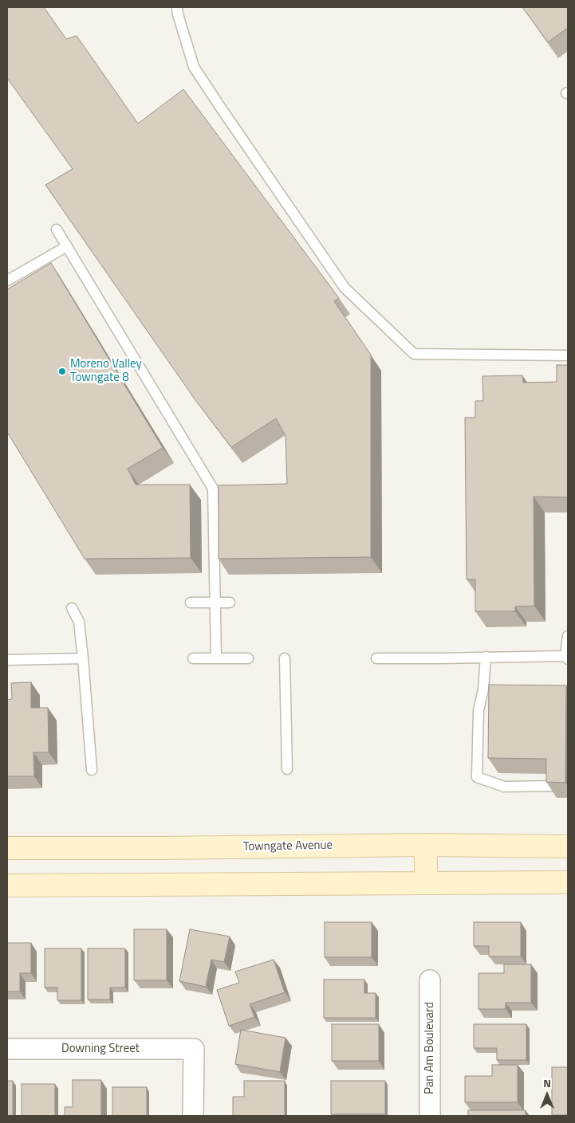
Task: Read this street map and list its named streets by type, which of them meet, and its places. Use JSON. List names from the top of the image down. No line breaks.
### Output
{"streets":{"main road":["Towngate Avenue"],"street":["Pan Am Boulevard","Downing Street"]},"places":["Moreno Valley Towngate 8"],"north":"top"}
